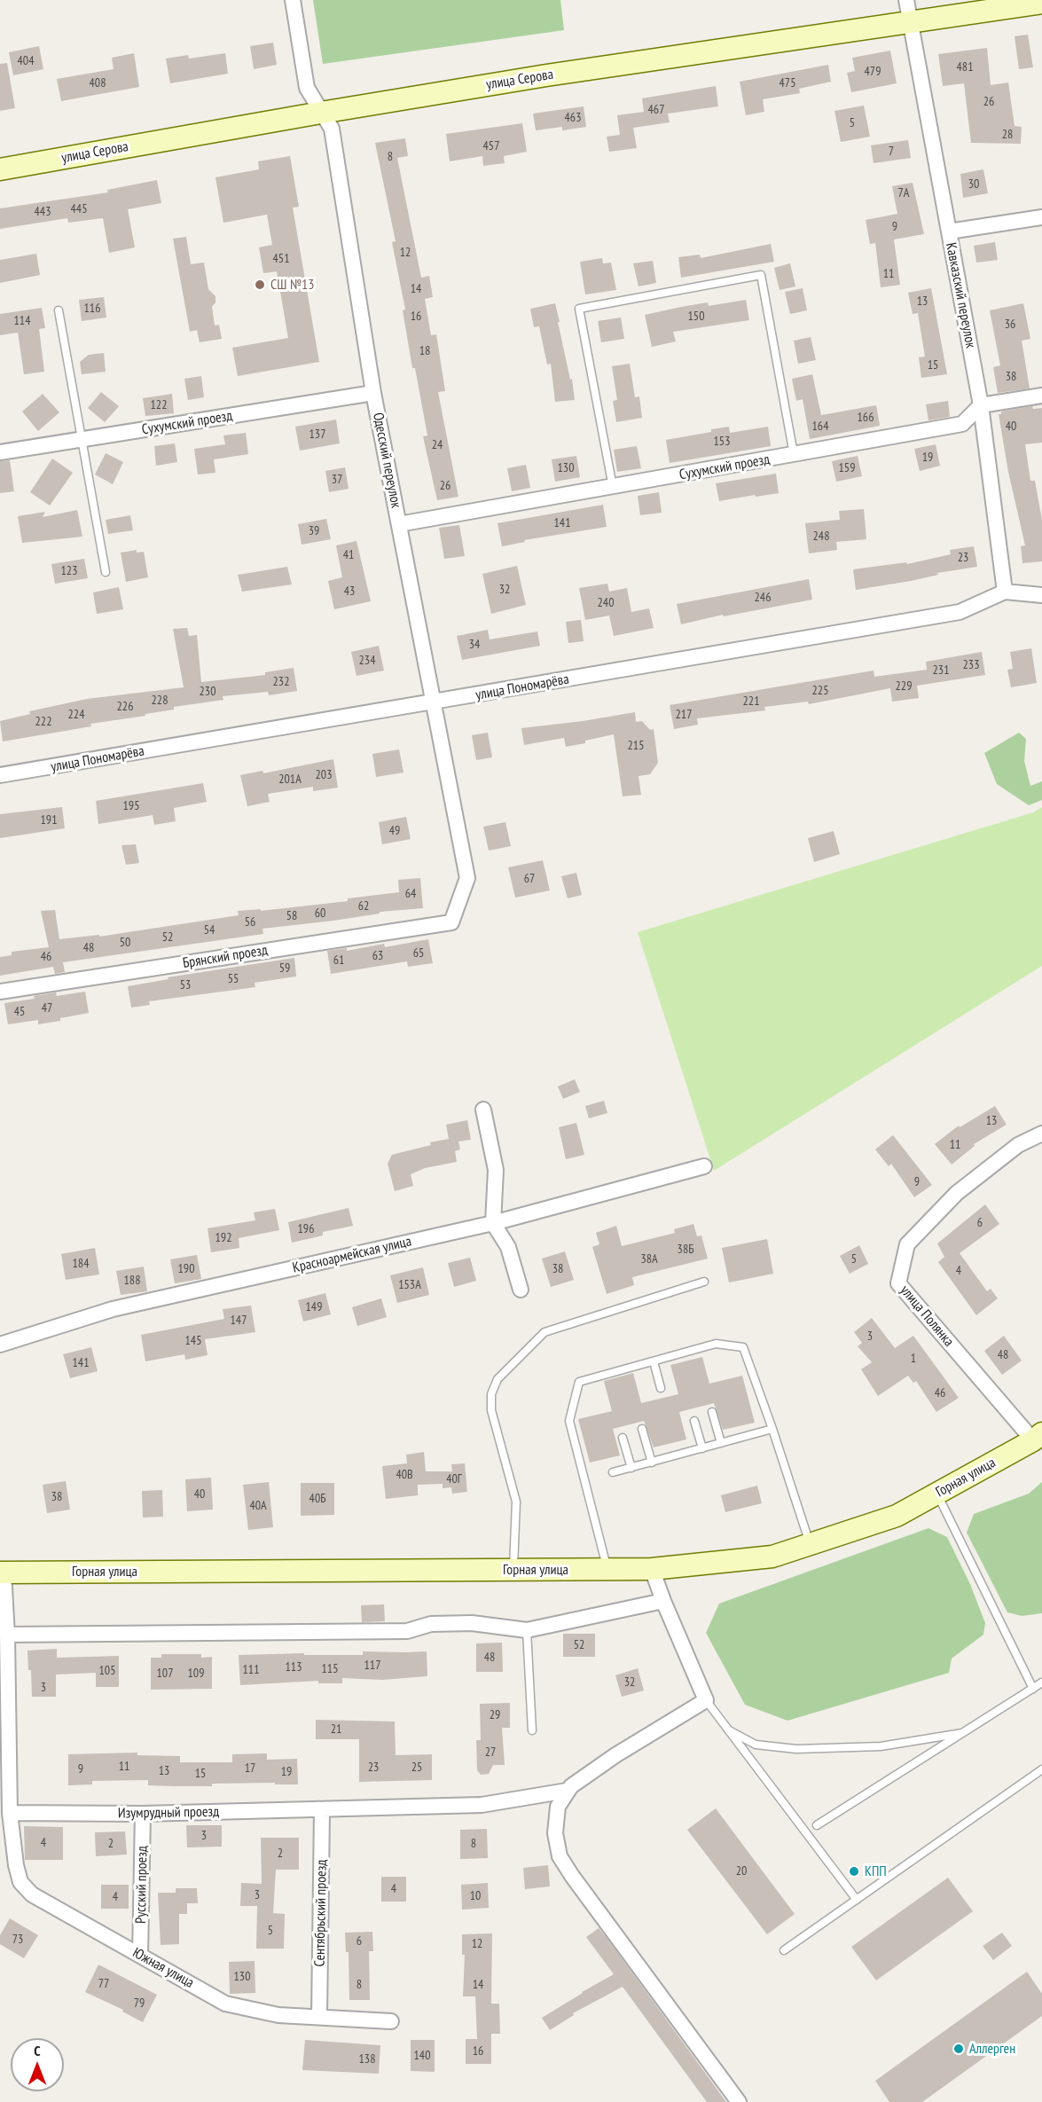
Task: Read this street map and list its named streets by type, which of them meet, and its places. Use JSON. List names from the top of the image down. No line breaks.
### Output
{"streets":{"street":["улица Серова","Кавказский переулок","Сухумский проезд","Одесский переулок","улица Пономарёва","Брянский проезд","Красноармейская улица","улица Полянка","Горная улица","Изумрудный проезд","Русский проезд","Сентябрьский проезд","Южная улица"]},"crossings":[["улица Серова","Кавказский переулок"],["улица Серова","Одесский переулок"],["Кавказский переулок","Сухумский проезд"],["Кавказский переулок","улица Пономарёва"],["Сухумский проезд","Одесский переулок"],["Одесский переулок","улица Пономарёва"],["Одесский переулок","Брянский проезд"],["улица Полянка","Горная улица"],["Изумрудный проезд","Русский проезд"],["Изумрудный проезд","Сентябрьский проезд"],["Изумрудный проезд","Южная улица"],["Русский проезд","Южная улица"],["Сентябрьский проезд","Южная улица"]],"places":["СШ №13","КПП","Аллерген"],"house_numbers":["404","481","479","408","475","26","467","463","5","28","457","7","8","30","7А","445","443","9","12","451","11","14","13","116","16","150","114","36","18","15","38","122","166","164","40","137","153","24","19","130","159","37","26","141","39","248","41","23","123","32","43","246","240","34","234","233","231","232","229","225","230","228","221","226","224","217","222","215","203","201А","195","191","49","67","64","62","60","58","56","54","52","50","48","65","63","46","61","59","55","53","47","45","13","11","9","6","196","192","38Б","38А","5","184","190","38","4","188","153А","149","147","3","145","48","1","141","46","40В","40Г","40","38","40Б","40А","52","48","117","113","115","111","105","107","109","32","3","29","21","27","11","23","25","17","9","13","19","15","3","4","2","8","2","20","4","3","10","4","5","73","6","12","130","77","8","14","79","16","140","138"],"north":"top"}
